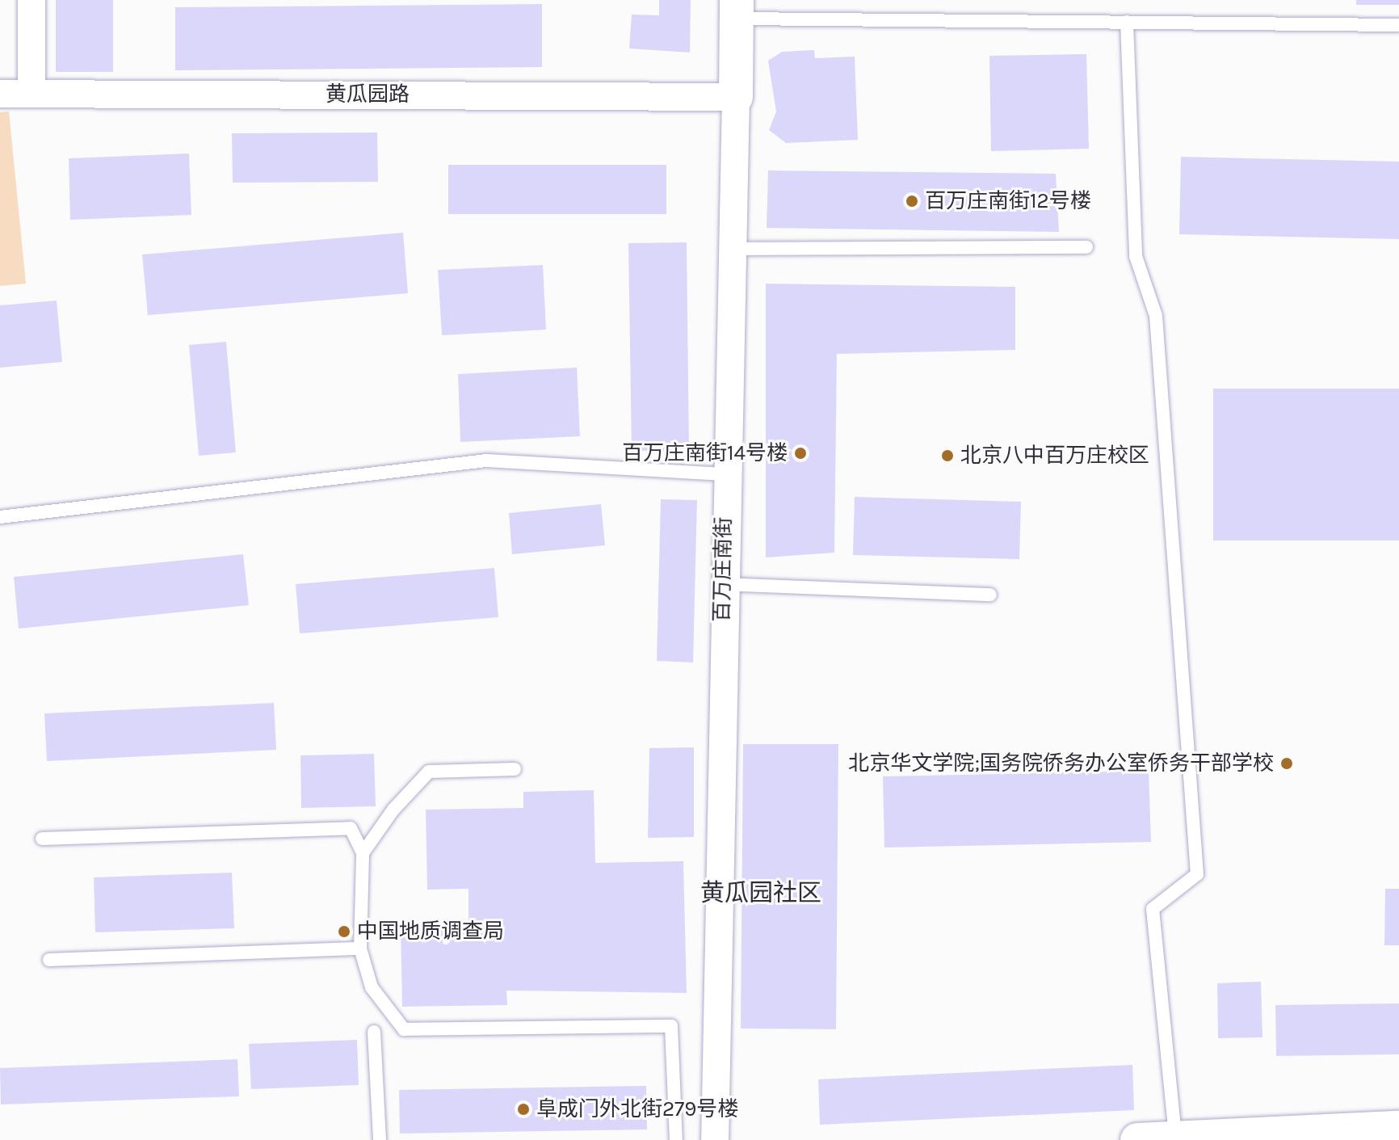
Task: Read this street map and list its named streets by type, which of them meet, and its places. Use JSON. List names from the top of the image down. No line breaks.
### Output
{"streets":{"street":["黄瓜园路","百万庄南街"]},"crossings":[["黄瓜园路","百万庄南街"]],"districts":["黄瓜园社区"],"places":["百万庄南街12号楼","百万庄南街14号楼","北京八中百万庄校区","北京华文学院;国务院侨务办公室侨务干部学校","中国地质调查局","阜成门外北街279号楼"]}
